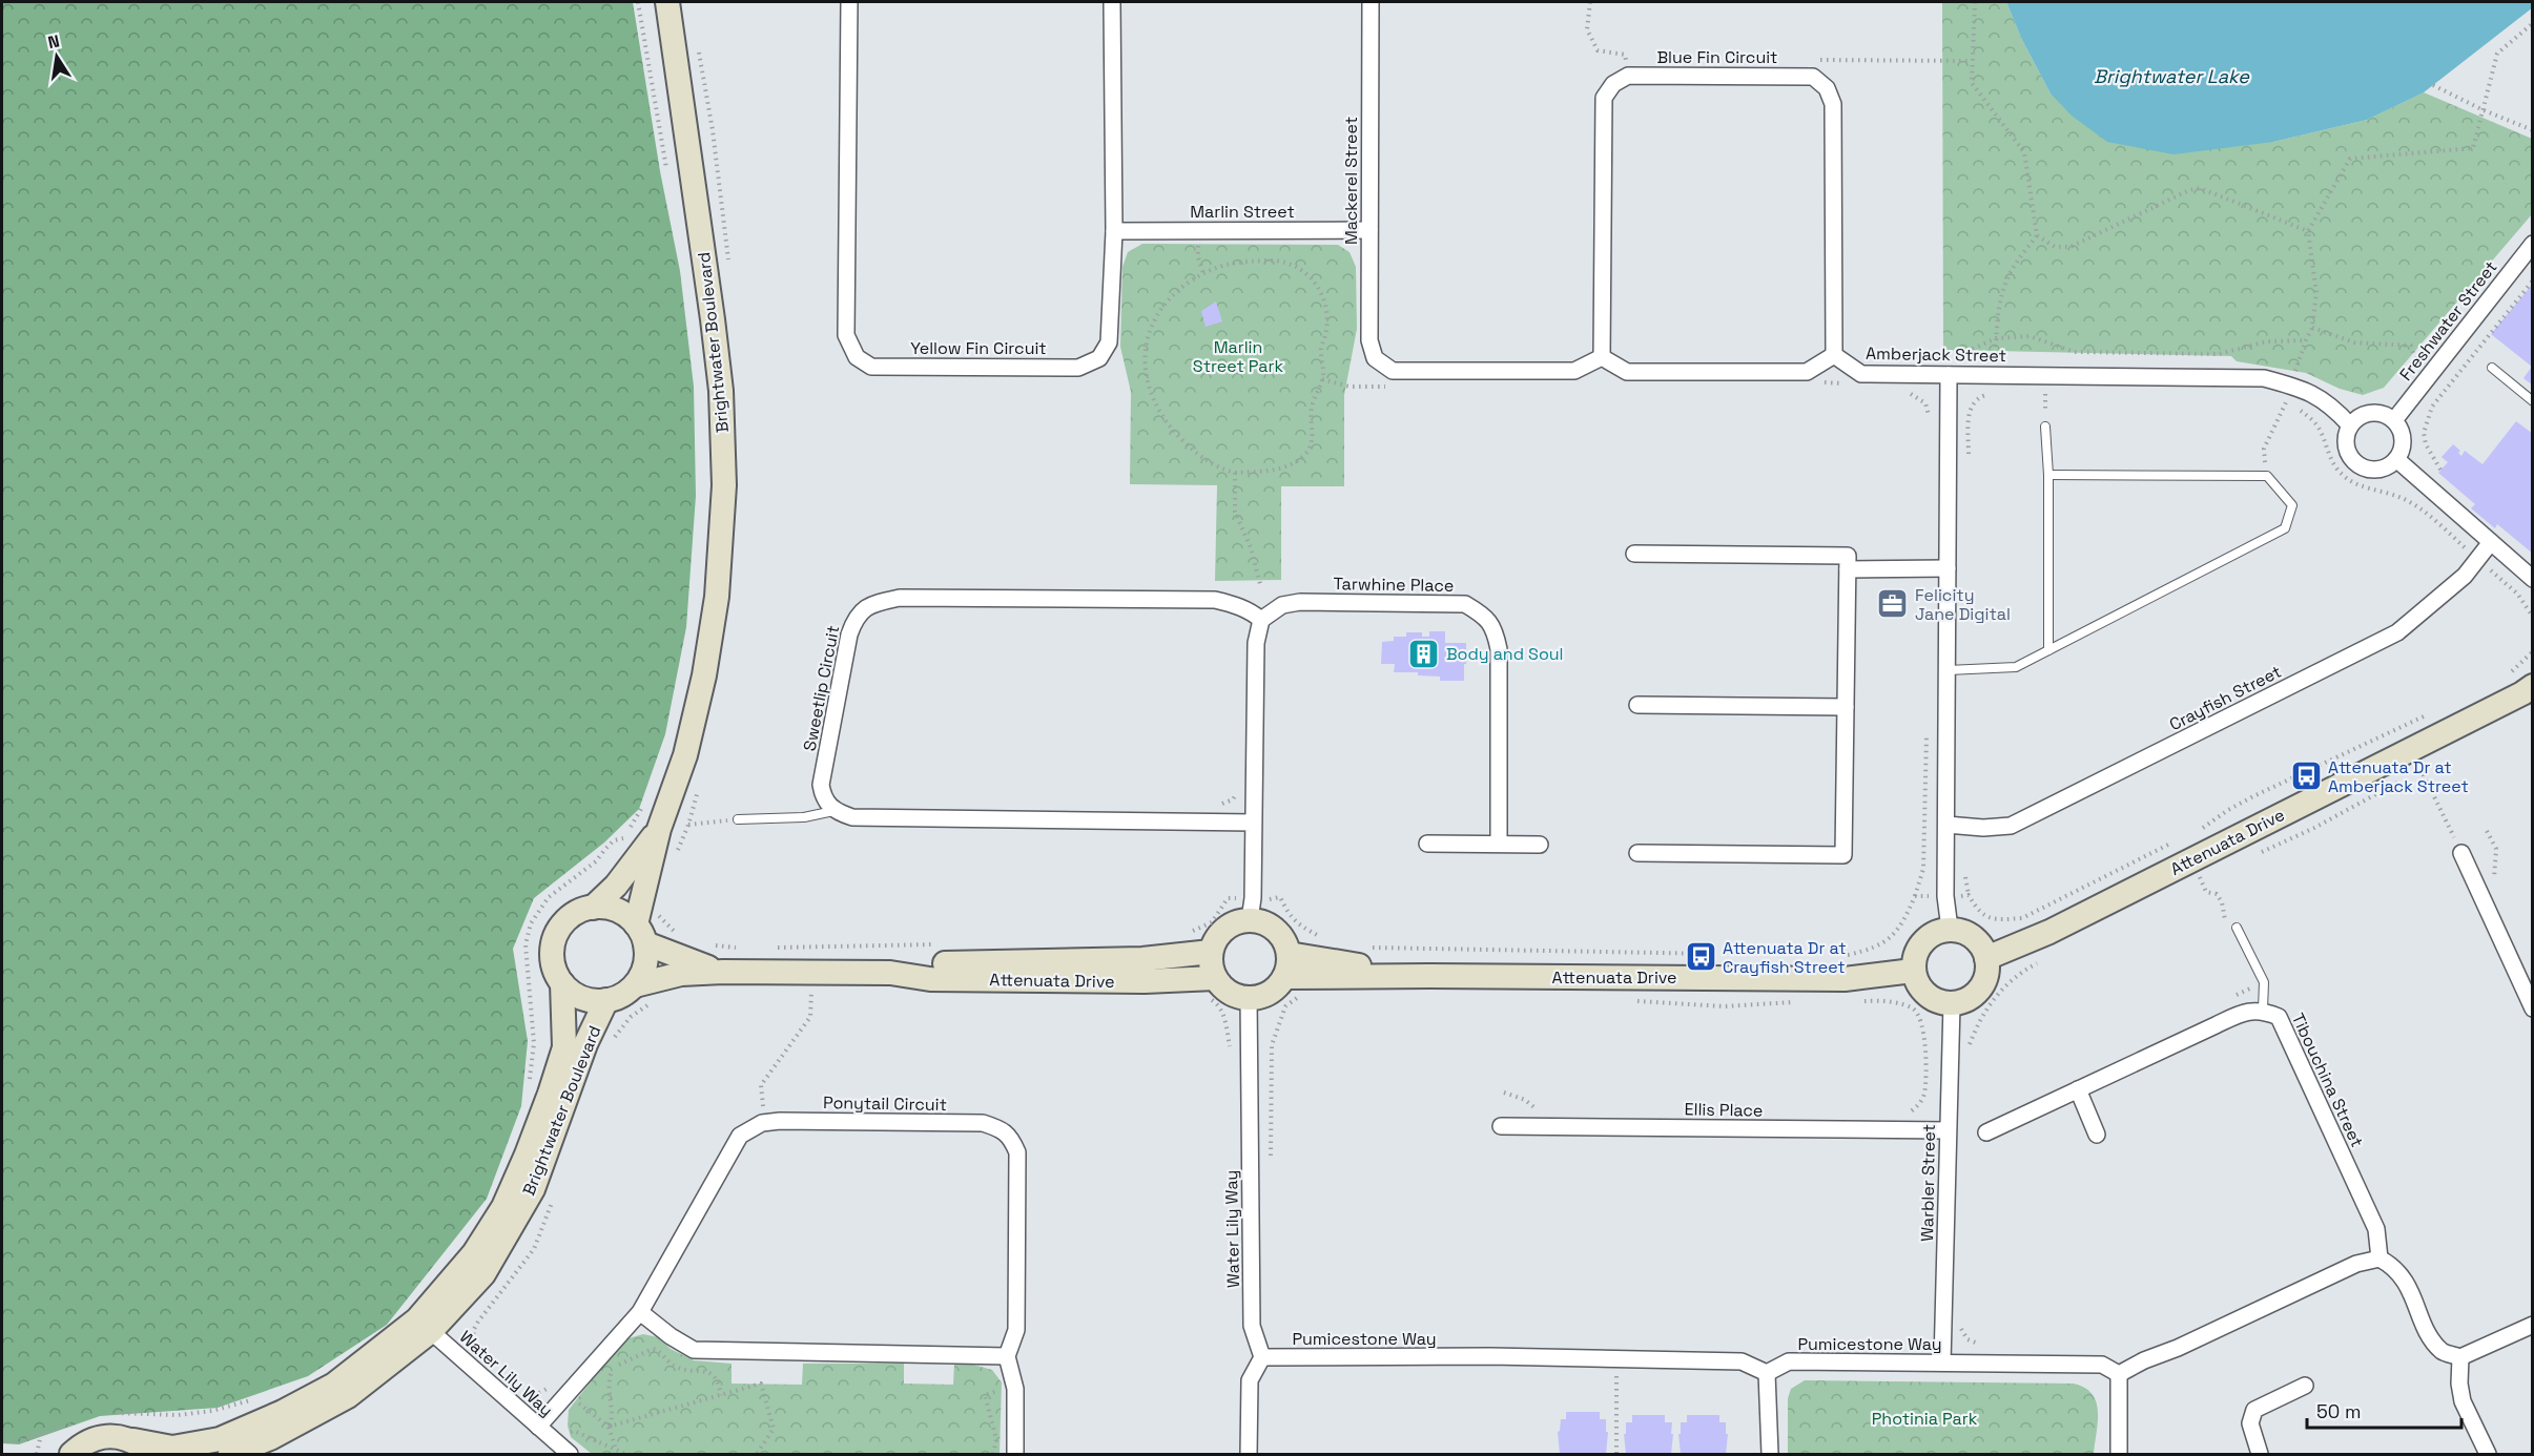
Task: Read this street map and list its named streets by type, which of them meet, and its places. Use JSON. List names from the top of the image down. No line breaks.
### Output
{"streets":{"street":["Blue Fin Circuit","Mackerel Street","Marlin Street","Freshwater Street","Brightwater Boulevard","Yellow Fin Circuit","Amberjack Street","Tarwhine Place","Sweetlip Circuit","Crayfish Street","Attenuata Drive","Tibouchina Street","Ponytail Circuit","Ellis Place","Warbler Street","Water Lily Way","Pumicestone Way"]},"crossings":[["Blue Fin Circuit","Amberjack Street"],["Mackerel Street","Marlin Street"],["Marlin Street","Yellow Fin Circuit"],["Freshwater Street","Amberjack Street"],["Brightwater Boulevard","Attenuata Drive"],["Brightwater Boulevard","Water Lily Way"],["Tarwhine Place","Sweetlip Circuit"],["Attenuata Drive","Warbler Street"],["Attenuata Drive","Water Lily Way"],["Ellis Place","Warbler Street"],["Warbler Street","Pumicestone Way"],["Water Lily Way","Pumicestone Way"]],"water":["Brightwater Lake"],"parks":["Marlin Street Park","Photinia Park"],"places":{"office":["Felicity Jane Digital"],"building":["Body and Soul"],"bus stop":["Attenuata Dr at Amberjack Street","Attenuata Dr at Crayfish Street"]},"scale_bar":"50 m","north":"top"}
